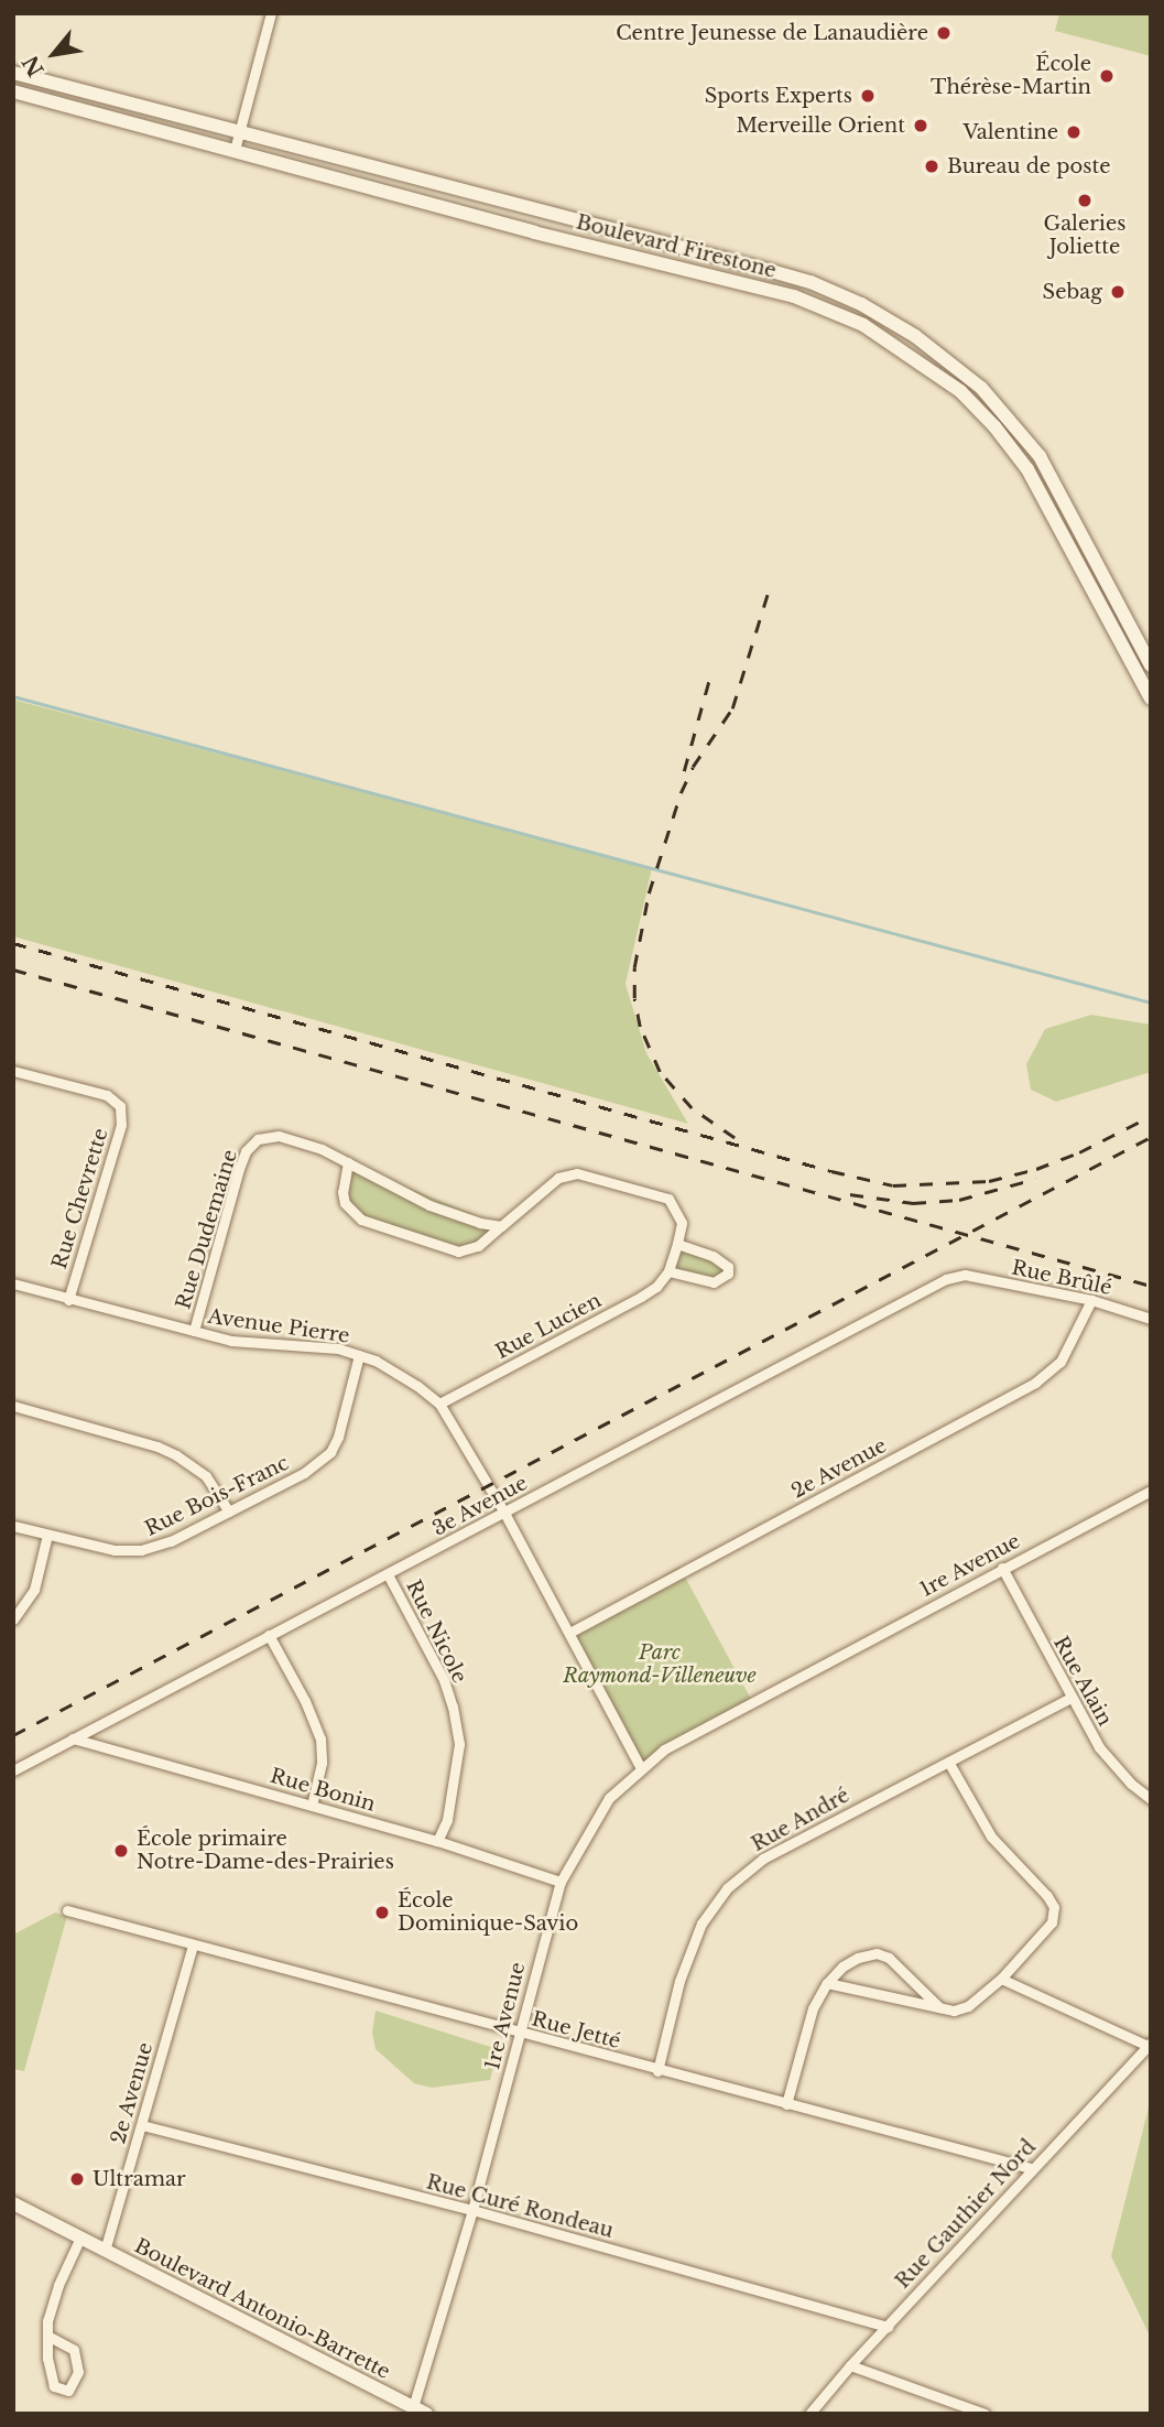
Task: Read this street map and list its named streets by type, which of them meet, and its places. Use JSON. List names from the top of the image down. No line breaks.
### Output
{"streets":{"main road":["Boulevard Firestone","Boulevard Antonio-Barrette"],"street":["Rue Chevrette","Rue Dudemaine","Rue Brûlé","Avenue Pierre","Rue Lucien","2e Avenue","Rue Bois-Franc","3e Avenue","1re Avenue","Rue Nicole","Rue Alain","Rue Bonin","Rue André","Rue Jetté","Rue Curé Rondeau","Rue Gauthier Nord"]},"crossings":[["Rue Chevrette","Avenue Pierre"],["Rue Dudemaine","Avenue Pierre"],["Rue Brûlé","2e Avenue"],["Rue Brûlé","3e Avenue"],["Avenue Pierre","Rue Lucien"],["Avenue Pierre","2e Avenue"],["Avenue Pierre","Rue Bois-Franc"],["Avenue Pierre","3e Avenue"],["Avenue Pierre","1re Avenue"],["2e Avenue","Rue Jetté"],["2e Avenue","Rue Curé Rondeau"],["2e Avenue","Boulevard Antonio-Barrette"],["3e Avenue","Rue Nicole"],["3e Avenue","Rue Bonin"],["1re Avenue","Rue Alain"],["1re Avenue","Rue Bonin"],["1re Avenue","Rue Jetté"],["1re Avenue","Rue Curé Rondeau"],["1re Avenue","Boulevard Antonio-Barrette"],["Rue Nicole","Rue Bonin"],["Rue Alain","Rue André"],["Rue André","Rue Jetté"],["Rue Jetté","Rue Gauthier Nord"],["Rue Curé Rondeau","Rue Gauthier Nord"]],"parks":["Parc Raymond-Villeneuve"],"places":["Centre Jeunesse de Lanaudière","École Thérèse-Martin","Sports Experts","Merveille Orient","Valentine","Bureau de poste","Galeries Joliette","Sebag","École primaire Notre-Dame-des-Prairies","École Dominique-Savio","Ultramar"],"north":"bottom left"}
